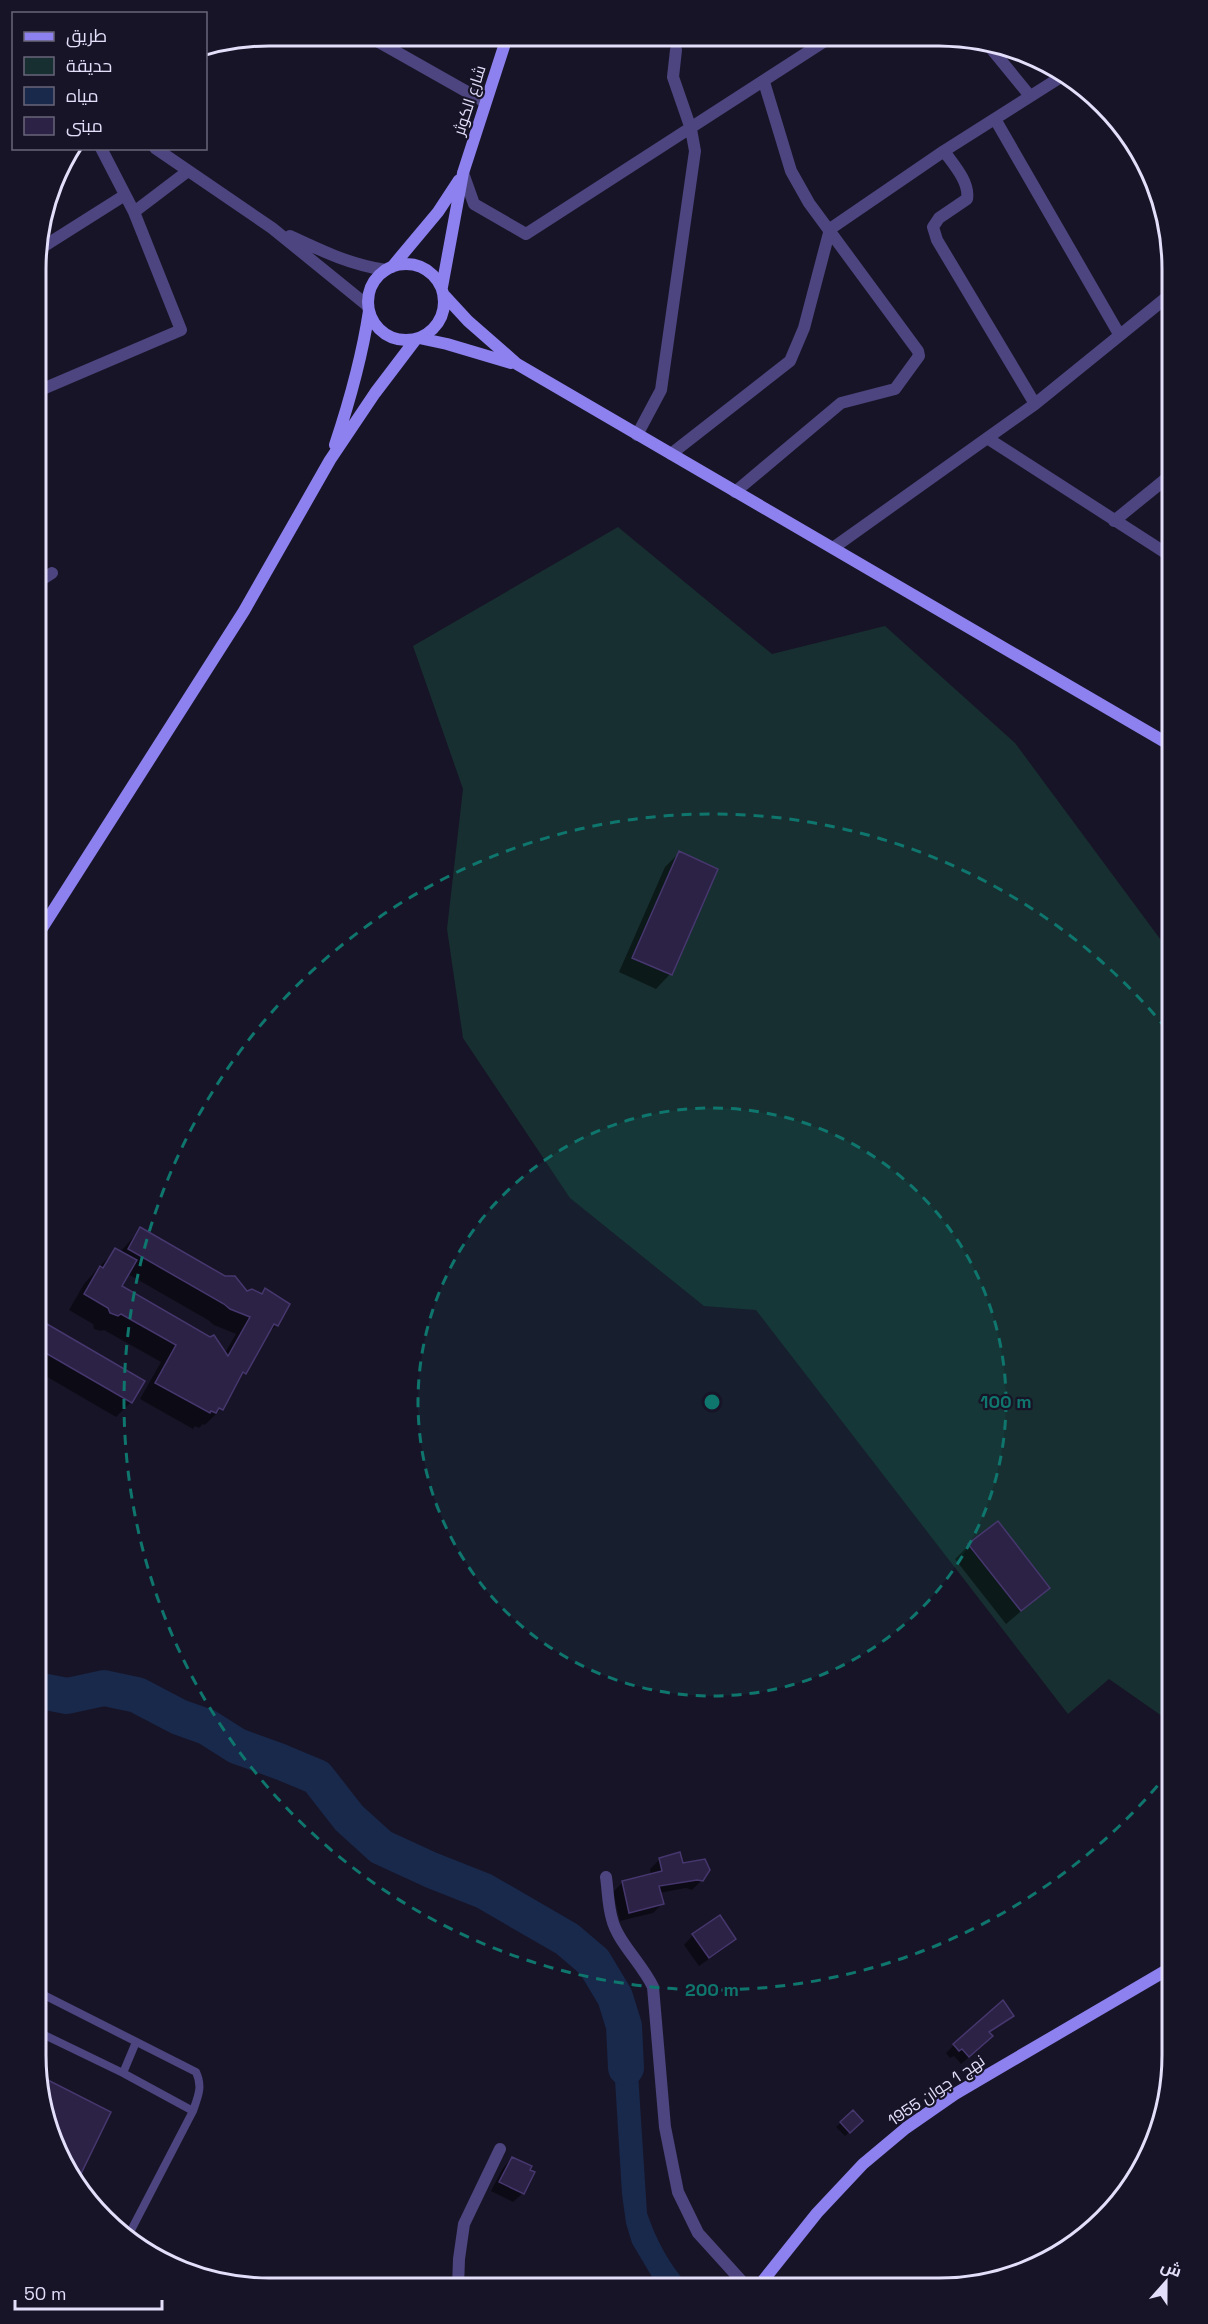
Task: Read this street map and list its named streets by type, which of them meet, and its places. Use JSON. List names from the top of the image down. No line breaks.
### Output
{"streets":{"main road":["شارع الكوثر","نهج 1 جوان 1955"]},"legend":["طريق","حديقة","مياه","مبنى"],"scale_bar":"50 m","north":"top","rings":["100 m","200 m"]}
